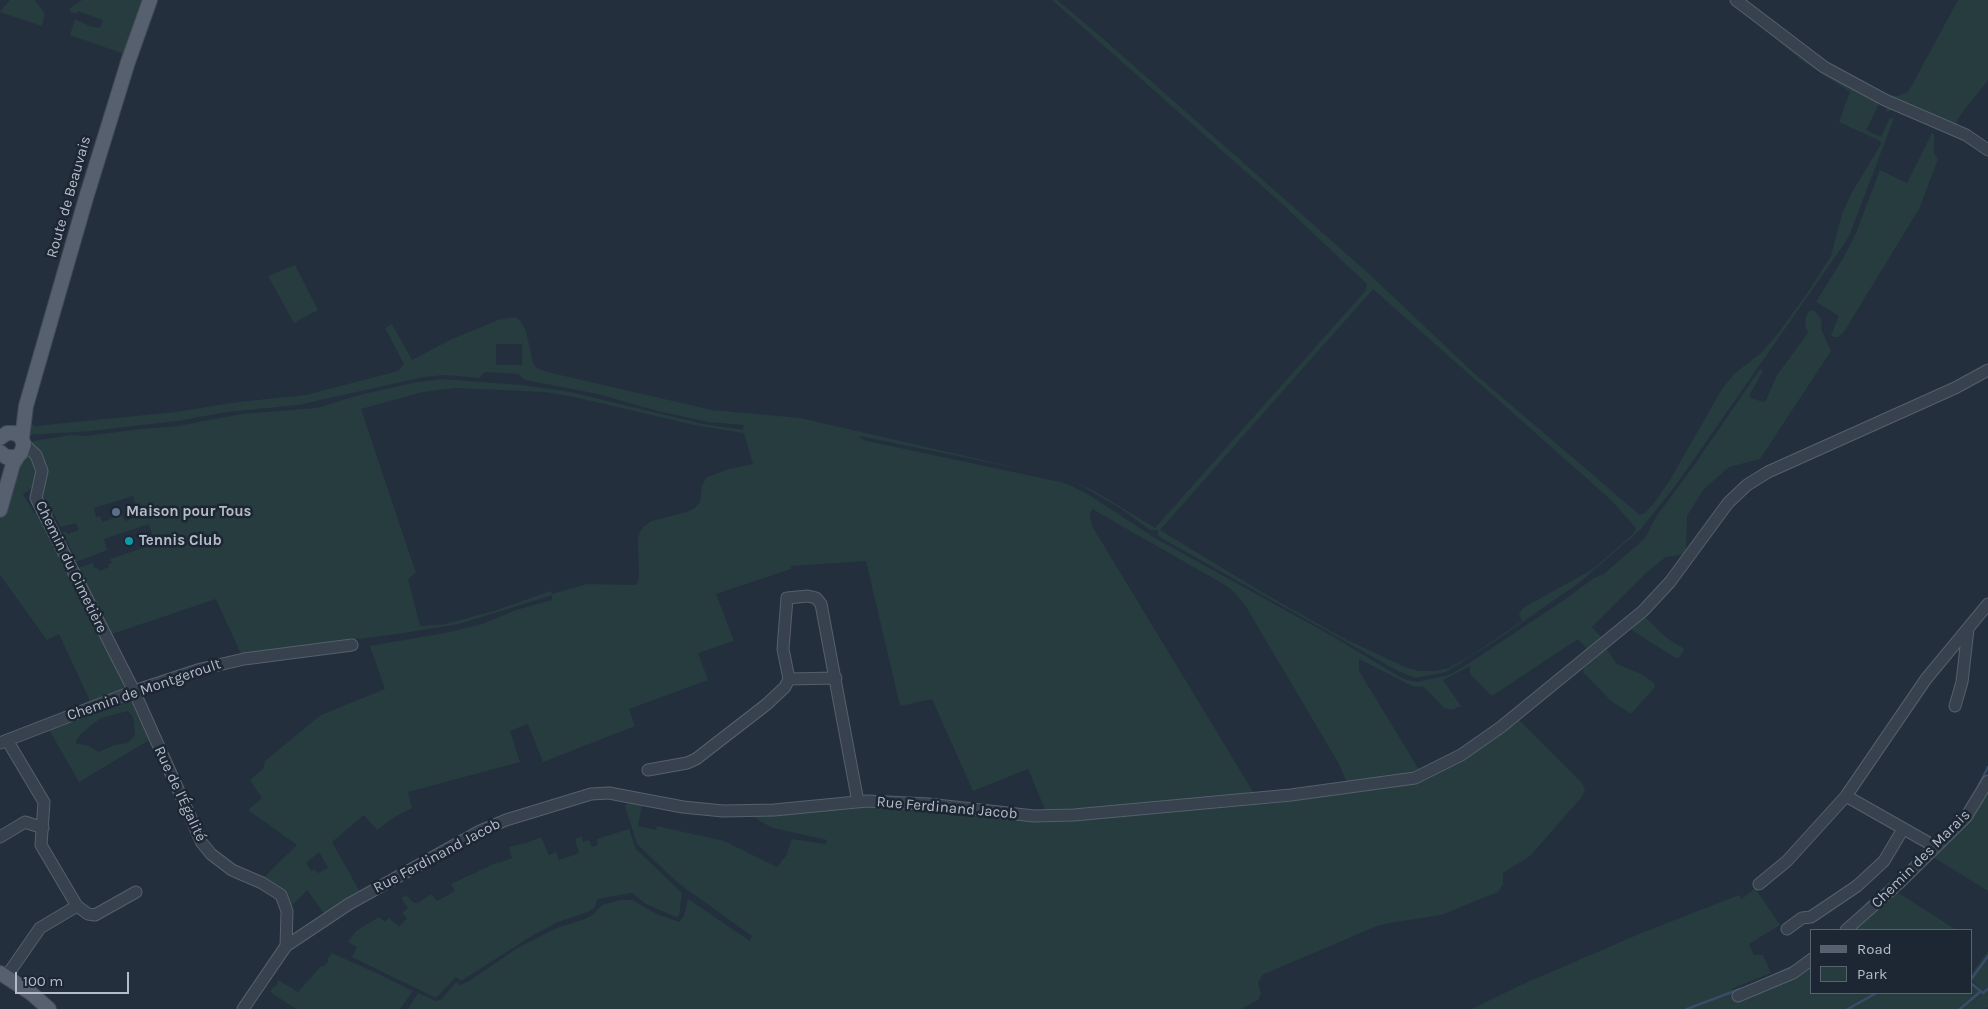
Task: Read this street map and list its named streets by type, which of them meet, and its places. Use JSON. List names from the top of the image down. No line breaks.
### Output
{"streets":{"main road":["Route de Beauvais"],"street":["Chemin du Cimetière","Chemin de Montgeroult","Rue de l'Égalité","Rue Ferdinand Jacob","Chemin des Marais"]},"crossings":[["Route de Beauvais","Chemin du Cimetière"],["Chemin du Cimetière","Chemin de Montgeroult"],["Chemin du Cimetière","Rue de l'Égalité"],["Chemin de Montgeroult","Rue de l'Égalité"],["Rue de l'Égalité","Rue Ferdinand Jacob"]],"places":["Maison pour Tous","Tennis Club"],"legend":["Road","Park"],"scale_bar":"100 m"}
